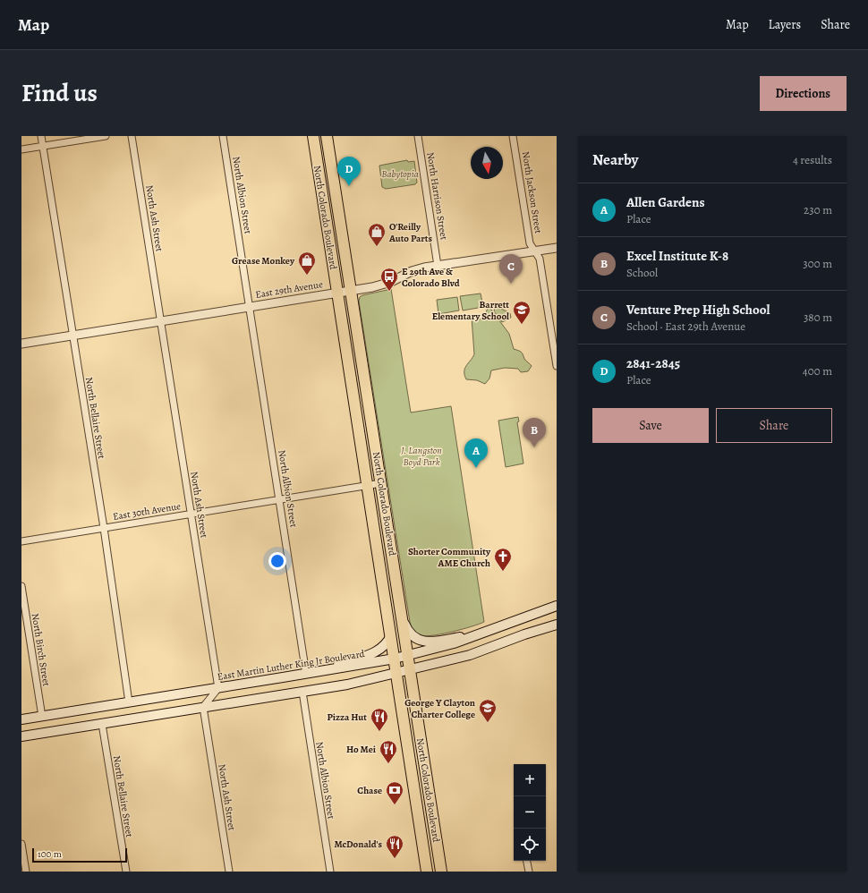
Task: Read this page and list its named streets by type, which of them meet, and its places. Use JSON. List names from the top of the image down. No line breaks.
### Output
{"streets":{"main road":["North Colorado Boulevard","East Martin Luther King Jr Boulevard"],"street":["North Jackson Street","North Albion Street","North Harrison Street","North Ash Street","East 29th Avenue","North Bellaire Street","East 30th Avenue","North Birch Street"]},"crossings":[["North Jackson Street","East 29th Avenue"],["North Albion Street","East 29th Avenue"],["North Albion Street","East 30th Avenue"],["North Albion Street","East Martin Luther King Jr Boulevard"],["North Harrison Street","East 29th Avenue"],["North Colorado Boulevard","East 29th Avenue"],["North Colorado Boulevard","East 30th Avenue"],["North Colorado Boulevard","East Martin Luther King Jr Boulevard"],["North Ash Street","East 29th Avenue"],["North Ash Street","East 30th Avenue"],["North Ash Street","East Martin Luther King Jr Boulevard"],["East 29th Avenue","North Bellaire Street"],["North Bellaire Street","East 30th Avenue"],["North Bellaire Street","East Martin Luther King Jr Boulevard"],["North Birch Street","East Martin Luther King Jr Boulevard"]],"parks":["Babytopia","J. Langston Boyd Park"],"places":{"shop":["O'Reilly Auto Parts","Grease Monkey"],"bus stop":["E 29th Ave & Colorado Blvd"],"school or university":["Barrett Elementary School","George Y Clayton Charter College"],"church":["Shorter Community AME Church"],"restaurant":["Pizza Hut","Ho Mei","McDonald's"],"bank":["Chase"]},"scale_bar":"100 m","north":"bottom","page":{"header":"Map","nav":["Map","Layers","Share"],"title":"Find us","buttons":["Directions",["Save","Share"]],"heading":["Nearby","4 results"],"pins":["D","C","B","A"],"list":[{"mark":"A","name":"Allen Gardens","note":"Place","value":"230 m"},{"mark":"B","name":"Excel Institute K-8","note":"School","value":"300 m"},{"mark":"C","name":"Venture Prep High School","note":"School · East 29th Avenue","value":"380 m"},{"mark":"D","name":"2841-2845","note":"Place","value":"400 m"}],"map_buttons":["+","−"],"scale":"100 m"}}
